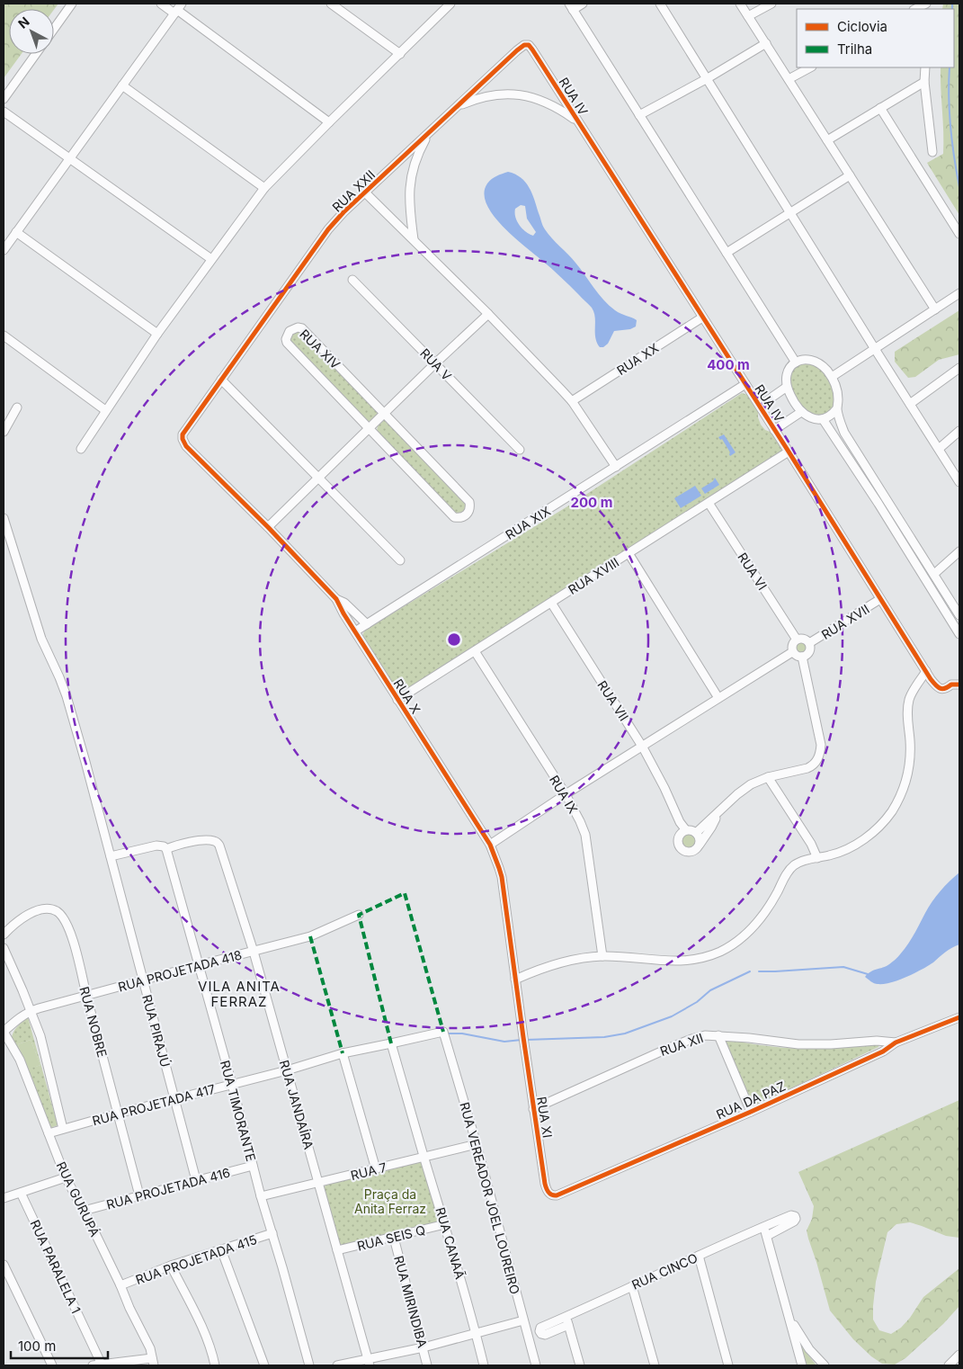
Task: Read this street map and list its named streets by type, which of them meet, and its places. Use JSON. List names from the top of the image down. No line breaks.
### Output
{"streets":{"street":["RUA IV","RUA XXII","RUA XIV","RUA XX","RUA V","RUA XIX","RUA VI","RUA XVIII","RUA XVII","RUA X","RUA VII","RUA IX","RUA PROJETADA 418","RUA NOBRE","RUA PIRAJÚ","RUA XII","RUA DA PAZ","RUA PROJETADA 417","RUA JANDAÍRA","RUA TIMORANTE","RUA XI","RUA 7","RUA PROJETADA 416","RUA VEREADOR JOEL LOUREIRO","RUA GURUPÁ","RUA SEIS Q","RUA CANAÃ","RUA PROJETADA 415","RUA PARALELA 1","RUA CINCO","RUA MIRINDIBA"]},"crossings":[["RUA IV","RUA XXII"],["RUA IV","RUA XX"],["RUA IV","RUA XIX"],["RUA IV","RUA XVIII"],["RUA IV","RUA XVII"],["RUA XXII","RUA X"],["RUA XIX","RUA X"],["RUA VI","RUA XVIII"],["RUA VI","RUA XVII"],["RUA XVIII","RUA X"],["RUA XVIII","RUA VII"],["RUA XVIII","RUA IX"],["RUA X","RUA XI"],["RUA PROJETADA 418","RUA NOBRE"],["RUA PROJETADA 418","RUA PIRAJÚ"],["RUA PROJETADA 418","RUA JANDAÍRA"],["RUA PROJETADA 418","RUA TIMORANTE"],["RUA PROJETADA 418","RUA GURUPÁ"],["RUA NOBRE","RUA PROJETADA 417"],["RUA NOBRE","RUA PROJETADA 416"],["RUA PIRAJÚ","RUA PROJETADA 417"],["RUA PIRAJÚ","RUA PROJETADA 416"],["RUA XII","RUA DA PAZ"],["RUA XII","RUA XI"],["RUA DA PAZ","RUA XI"],["RUA PROJETADA 417","RUA JANDAÍRA"],["RUA PROJETADA 417","RUA TIMORANTE"],["RUA PROJETADA 417","RUA VEREADOR JOEL LOUREIRO"],["RUA PROJETADA 417","RUA GURUPÁ"],["RUA PROJETADA 417","RUA CANAÃ"],["RUA JANDAÍRA","RUA TIMORANTE"],["RUA JANDAÍRA","RUA 7"],["RUA JANDAÍRA","RUA SEIS Q"],["RUA TIMORANTE","RUA 7"],["RUA TIMORANTE","RUA PROJETADA 416"],["RUA TIMORANTE","RUA PROJETADA 415"],["RUA 7","RUA VEREADOR JOEL LOUREIRO"],["RUA 7","RUA CANAÃ"],["RUA PROJETADA 416","RUA GURUPÁ"],["RUA GURUPÁ","RUA PROJETADA 415"],["RUA SEIS Q","RUA CANAÃ"],["RUA SEIS Q","RUA MIRINDIBA"]],"districts":["VILA ANITA FERRAZ"],"parks":["Praça da Anita Ferraz"],"legend":["Ciclovia","Trilha"],"scale_bar":"100 m","north":"top left","rings":["400 m","200 m"]}
